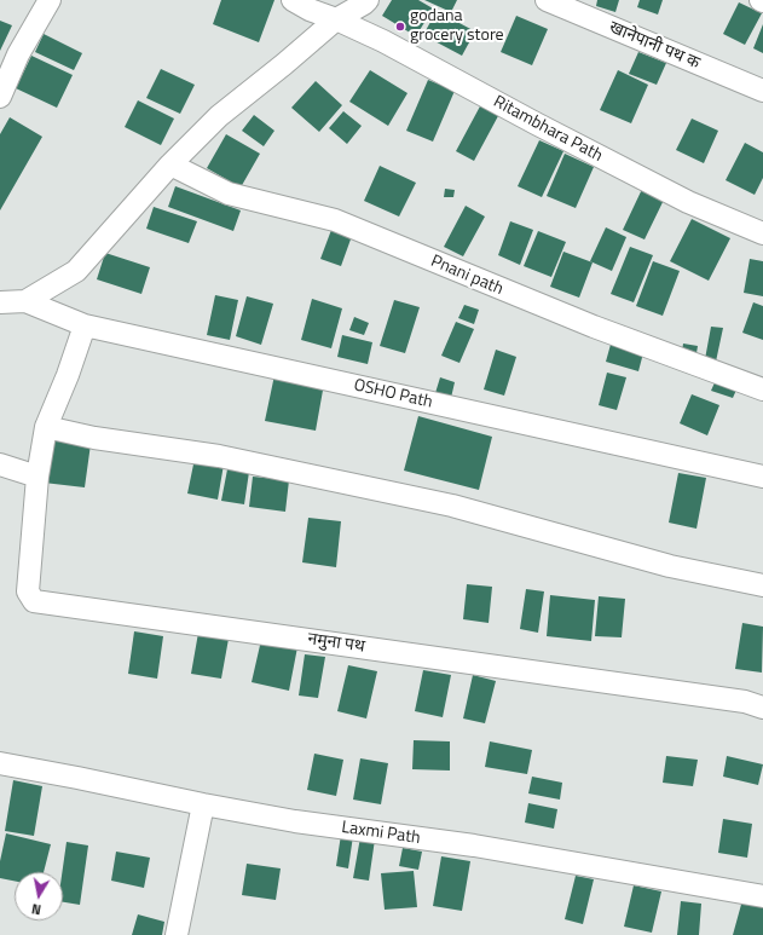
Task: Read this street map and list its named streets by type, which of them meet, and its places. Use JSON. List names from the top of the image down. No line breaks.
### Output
{"streets":{"street":["खानेपानी पथ क","Ritambhara Path","Pnani path","OSHO Path","नमुना पथ","Laxmi Path"]},"crossings":[["OSHO Path","नमुना पथ"]],"places":["godana grocery store"],"north":"bottom"}
